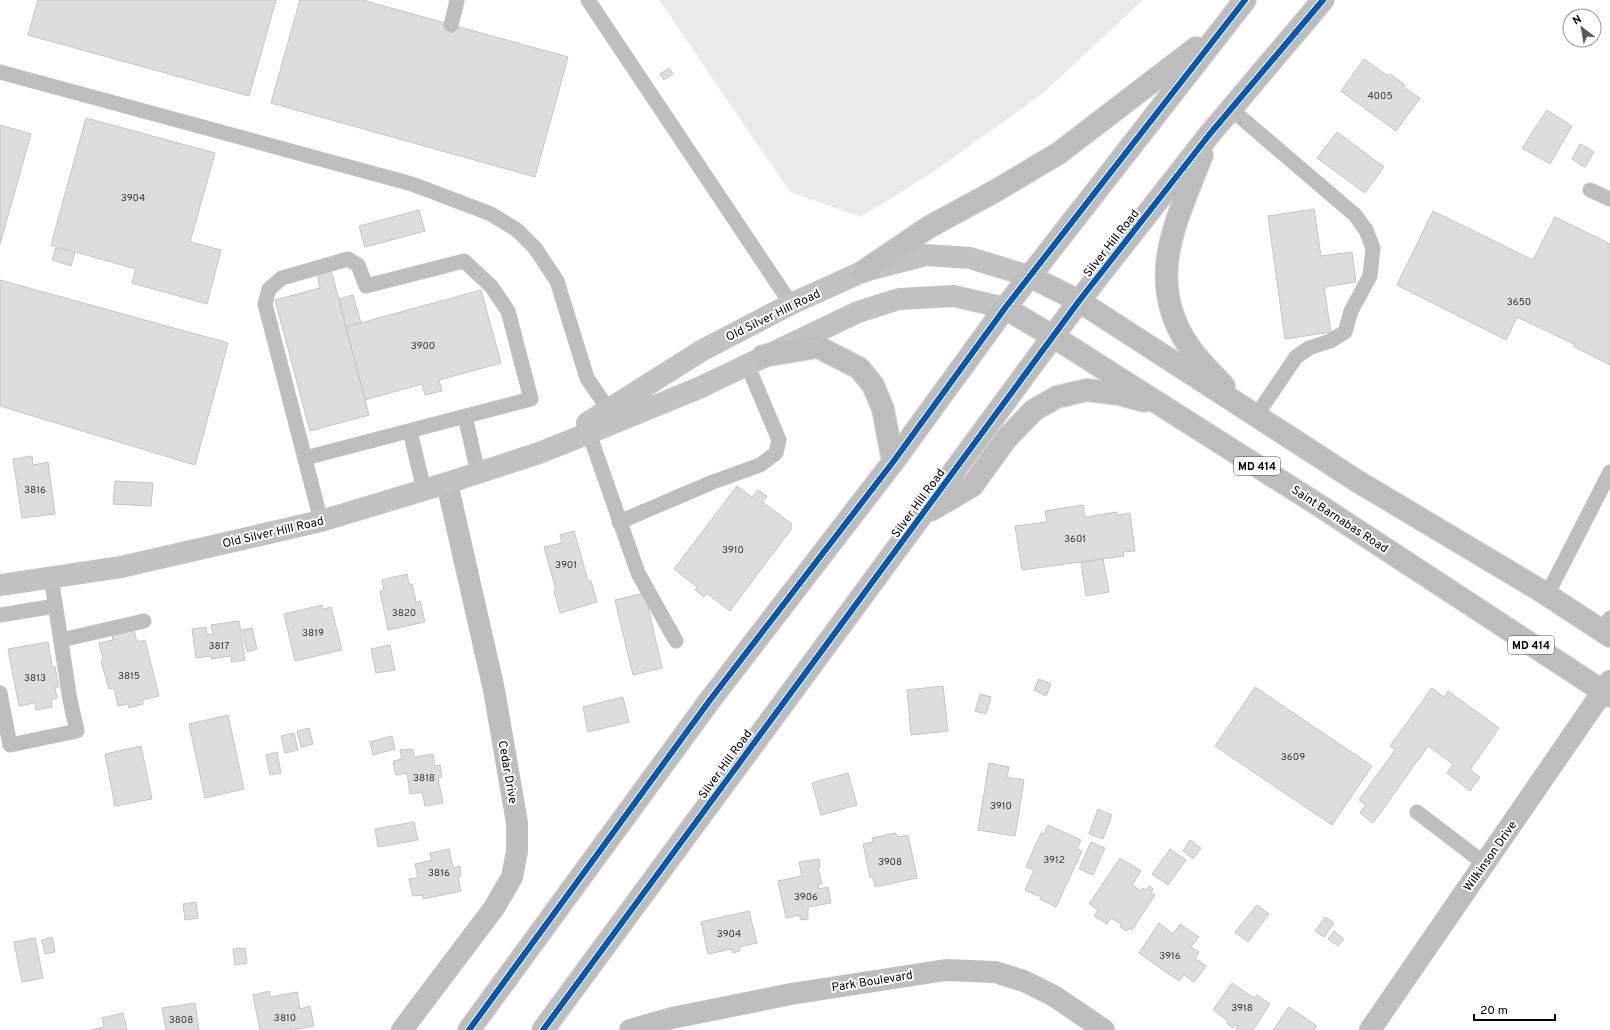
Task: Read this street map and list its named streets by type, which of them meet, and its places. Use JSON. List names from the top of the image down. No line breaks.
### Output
{"streets":{"main road":["Silver Hill Road","MD 414","Saint Barnabas Road"],"street":["Old Silver Hill Road","Cedar Drive","Wilkinson Drive","Park Boulevard"]},"crossings":[["Silver Hill Road","MD 414"],["Silver Hill Road","Saint Barnabas Road"],["Old Silver Hill Road","MD 414"],["Old Silver Hill Road","Saint Barnabas Road"],["Old Silver Hill Road","Cedar Drive"],["Saint Barnabas Road","Wilkinson Drive"]],"house_numbers":["4005","3904","3650","3900","3816","3601","3910","3901","3820","3819","3817","3815","3813","3609","3818","3910","3912","3908","3816","3906","3904","3916","3918","3810","3808"],"scale_bar":"20 m","north":"top left"}
